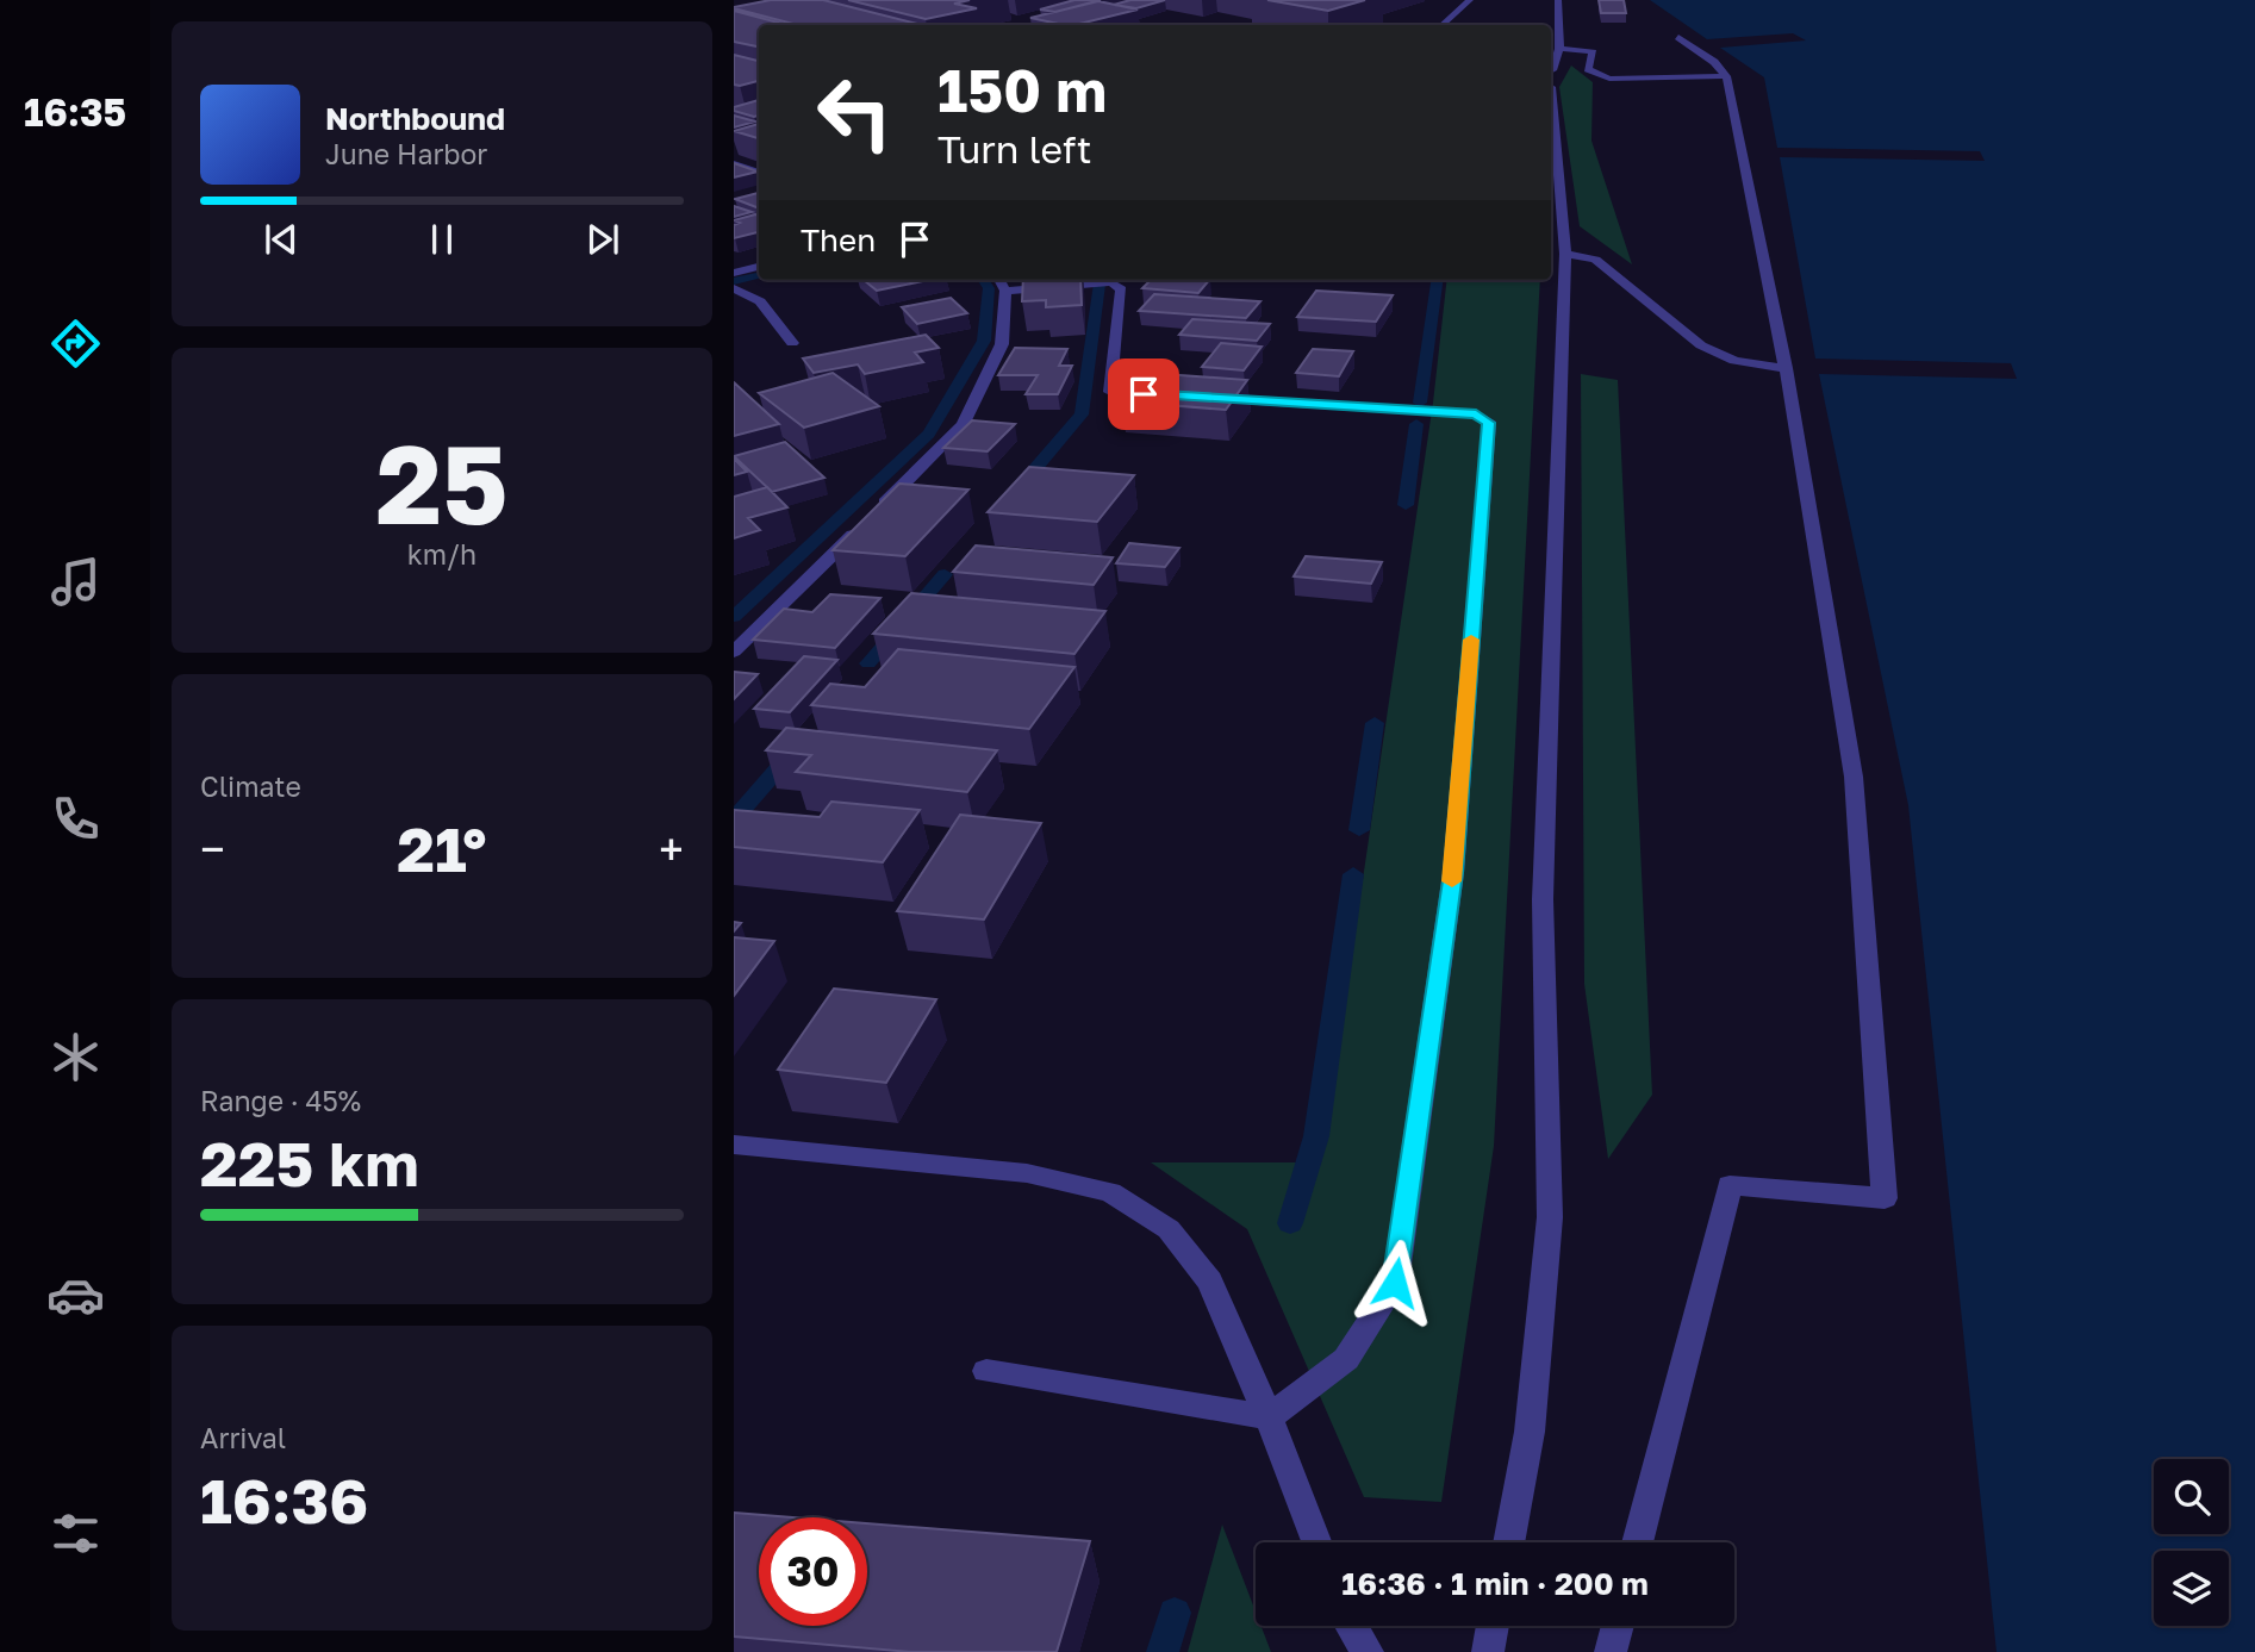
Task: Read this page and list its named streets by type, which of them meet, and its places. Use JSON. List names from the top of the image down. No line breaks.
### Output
{"page":{"tabs":"16:35","turn":["150 m","Turn left"],"song":["Northbound","June Harbor"],"then":"Then","tile":[["25","km/h"],"Climate",["Range · 45%","225 km"],["Arrival","16:36"]],"heat":["−","21°","+"],"limit":"30","trip":"16:36 · 1 min · 200 m"}}
